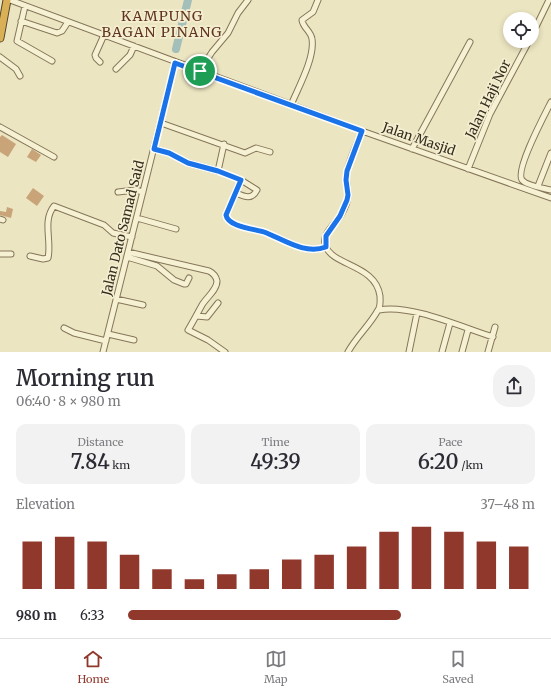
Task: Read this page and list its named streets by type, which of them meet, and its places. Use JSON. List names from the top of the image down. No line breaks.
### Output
{"streets":{"street":["Jalan Haji Nor","Jalan Masjid","Jalan Dato Samad Said"]},"crossings":[["Jalan Haji Nor","Jalan Masjid"],["Jalan Masjid","Jalan Dato Samad Said"]],"districts":["KAMPUNG BAGAN PINANG"],"page":{"heading":["Morning run","06:40 · 8 × 980 m"],"stats":[["Distance","7.84 km"],["Time","49:39"],["Pace","6:20 /km"]],"chart":["Elevation","37–48 m"],"list":[{"name":"980 m","note":"6:33"}],"tabs":["Home","Map","Saved"]}}
